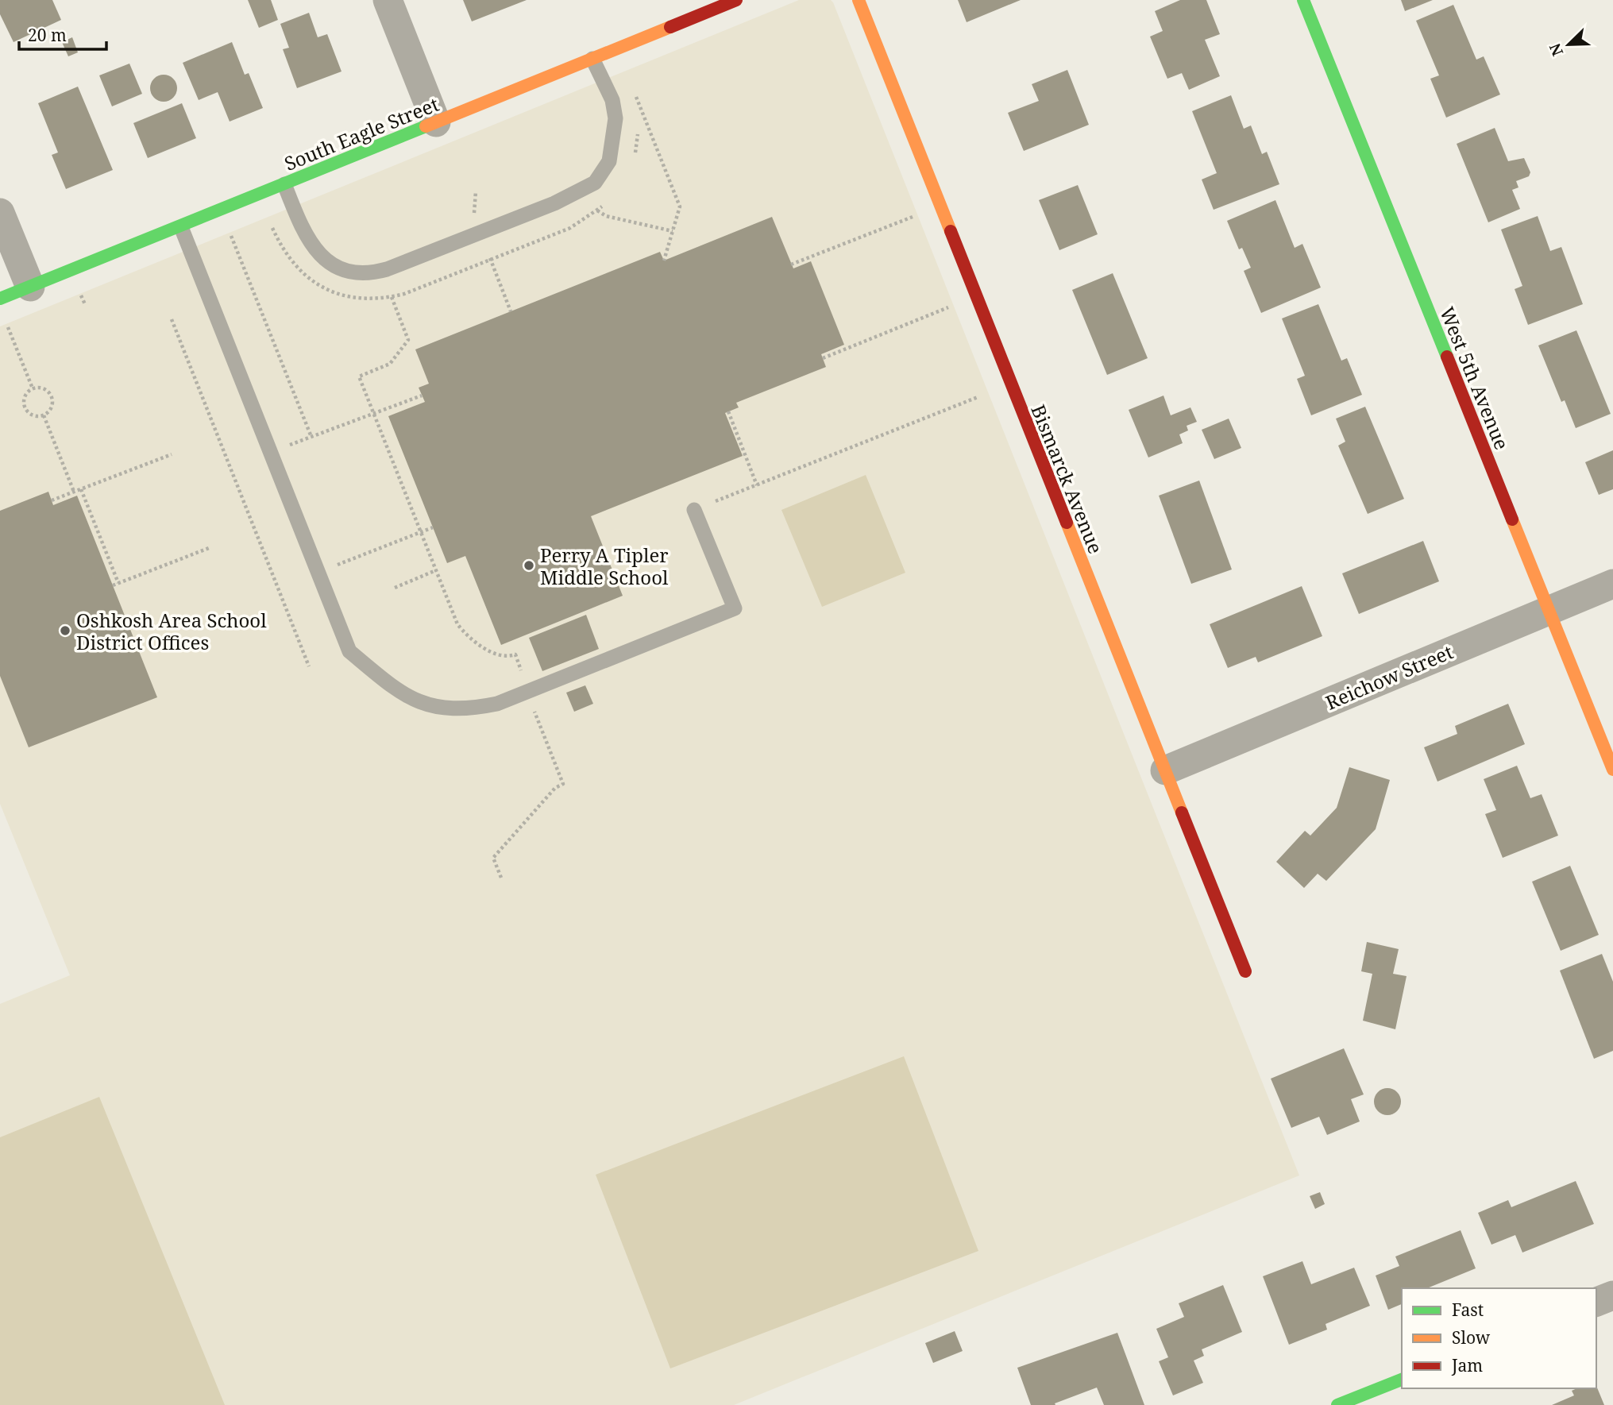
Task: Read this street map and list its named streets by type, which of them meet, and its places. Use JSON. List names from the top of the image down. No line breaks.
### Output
{"streets":{"street":["South Eagle Street","West 5th Avenue","Bismarck Avenue","Reichow Street"]},"crossings":[["West 5th Avenue","Reichow Street"],["Bismarck Avenue","Reichow Street"]],"places":["Perry A Tipler Middle School","Oshkosh Area School District Offices"],"legend":["Fast","Slow","Jam"],"scale_bar":"20 m","north":"bottom left"}
